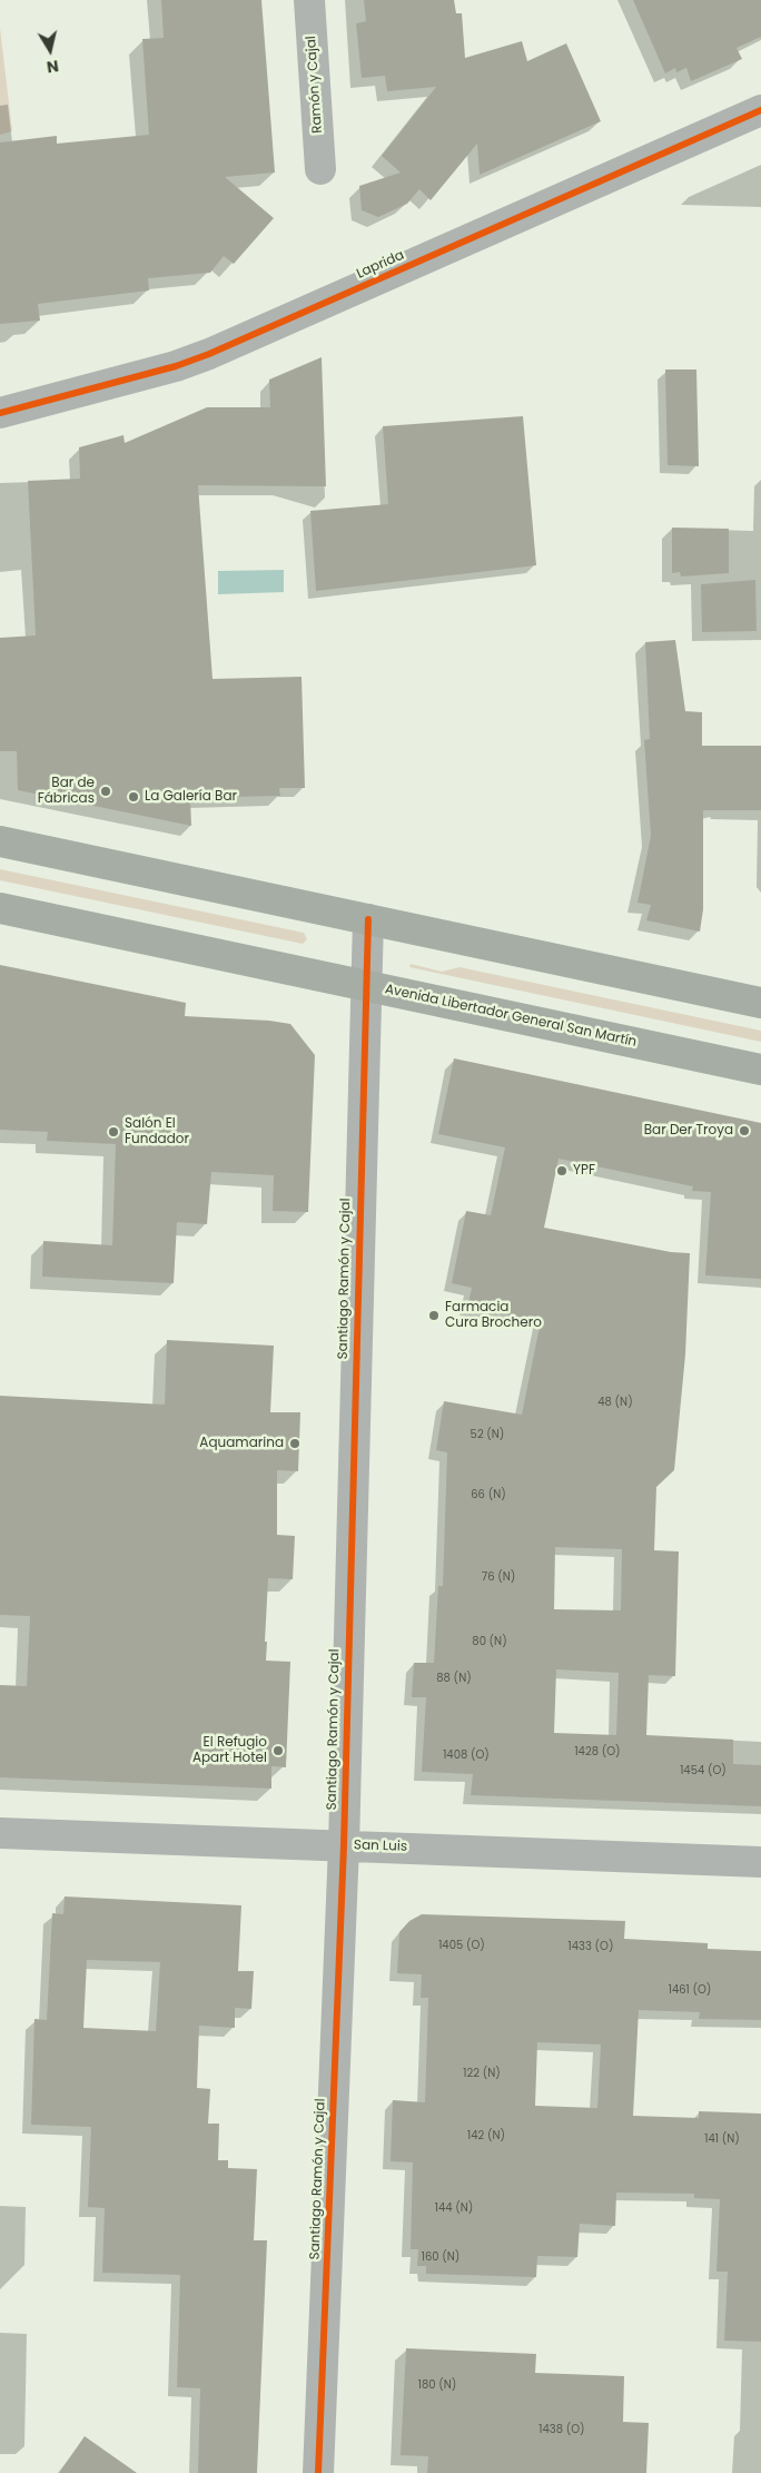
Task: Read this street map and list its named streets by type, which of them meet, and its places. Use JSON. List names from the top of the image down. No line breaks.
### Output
{"streets":{"main road":["Avenida Libertador General San Martín"],"street":["Ramón y Cajal","Laprida","Santiago Ramón y Cajal","San Luis"]},"crossings":[["Avenida Libertador General San Martín","Santiago Ramón y Cajal"],["Santiago Ramón y Cajal","San Luis"]],"places":["Bar de Fábricas","La Galería Bar","Bar Der Troya","Salón El Fundador","YPF","Farmacia Cura Brochero","Aquamarina","El Refugio Apart Hotel"],"house_numbers":["48 (N)","52 (N)","66 (N)","76 (N)","80 (N)","88 (N)","1428 (O)","1408 (O)","1454 (O)","1405 (O)","1433 (O)","1461 (O)","122 (N)","142 (N)","141 (N)","144 (N)","160 (N)","180 (N)","1438 (O)"],"north":"bottom"}
